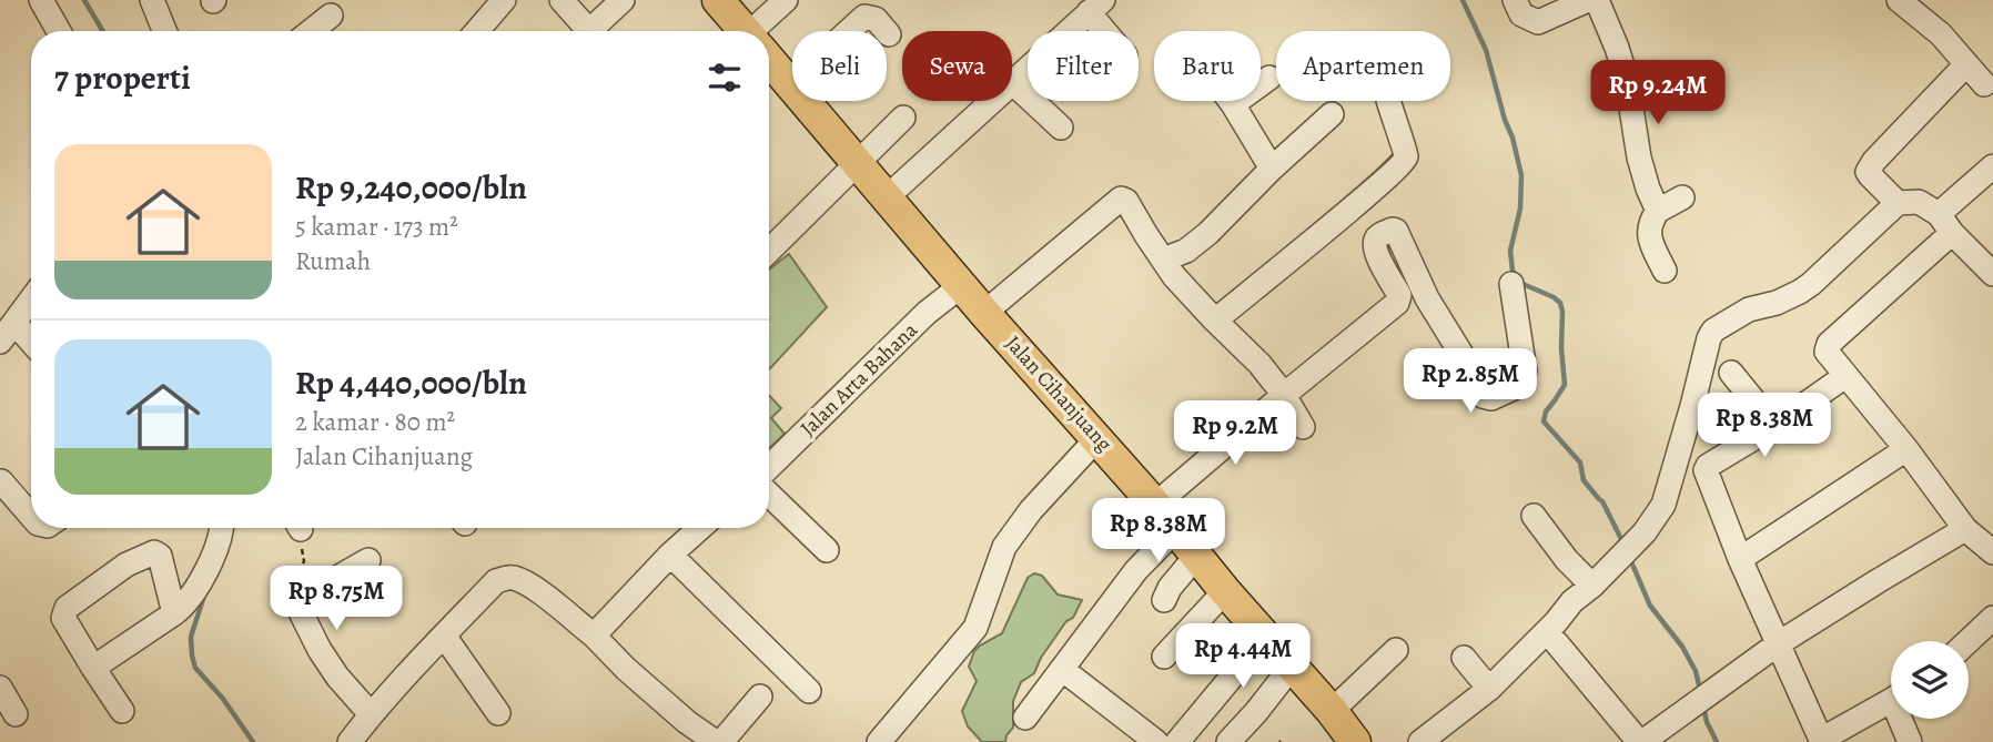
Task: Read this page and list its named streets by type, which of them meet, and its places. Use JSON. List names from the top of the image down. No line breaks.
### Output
{"streets":{"main road":["Jalan Cihanjuang"],"street":["Jalan Arta Bahana"]},"crossings":[["Jalan Arta Bahana","Jalan Cihanjuang"]],"page":{"chip":["Beli","Sewa","Filter","Baru","Apartemen"],"heading":"7 properti","price":["Rp 9.24M","Rp 2.85M","Rp 8.38M","Rp 9.2M","Rp 8.38M","Rp 8.75M","Rp 4.44M"],"list":[{"name":"Rp 9,240,000/bln","note":"5 kamar · 173 m² · Rumah"},{"name":"Rp 4,440,000/bln","note":"2 kamar · 80 m² · Jalan Cihanjuang"}]}}
